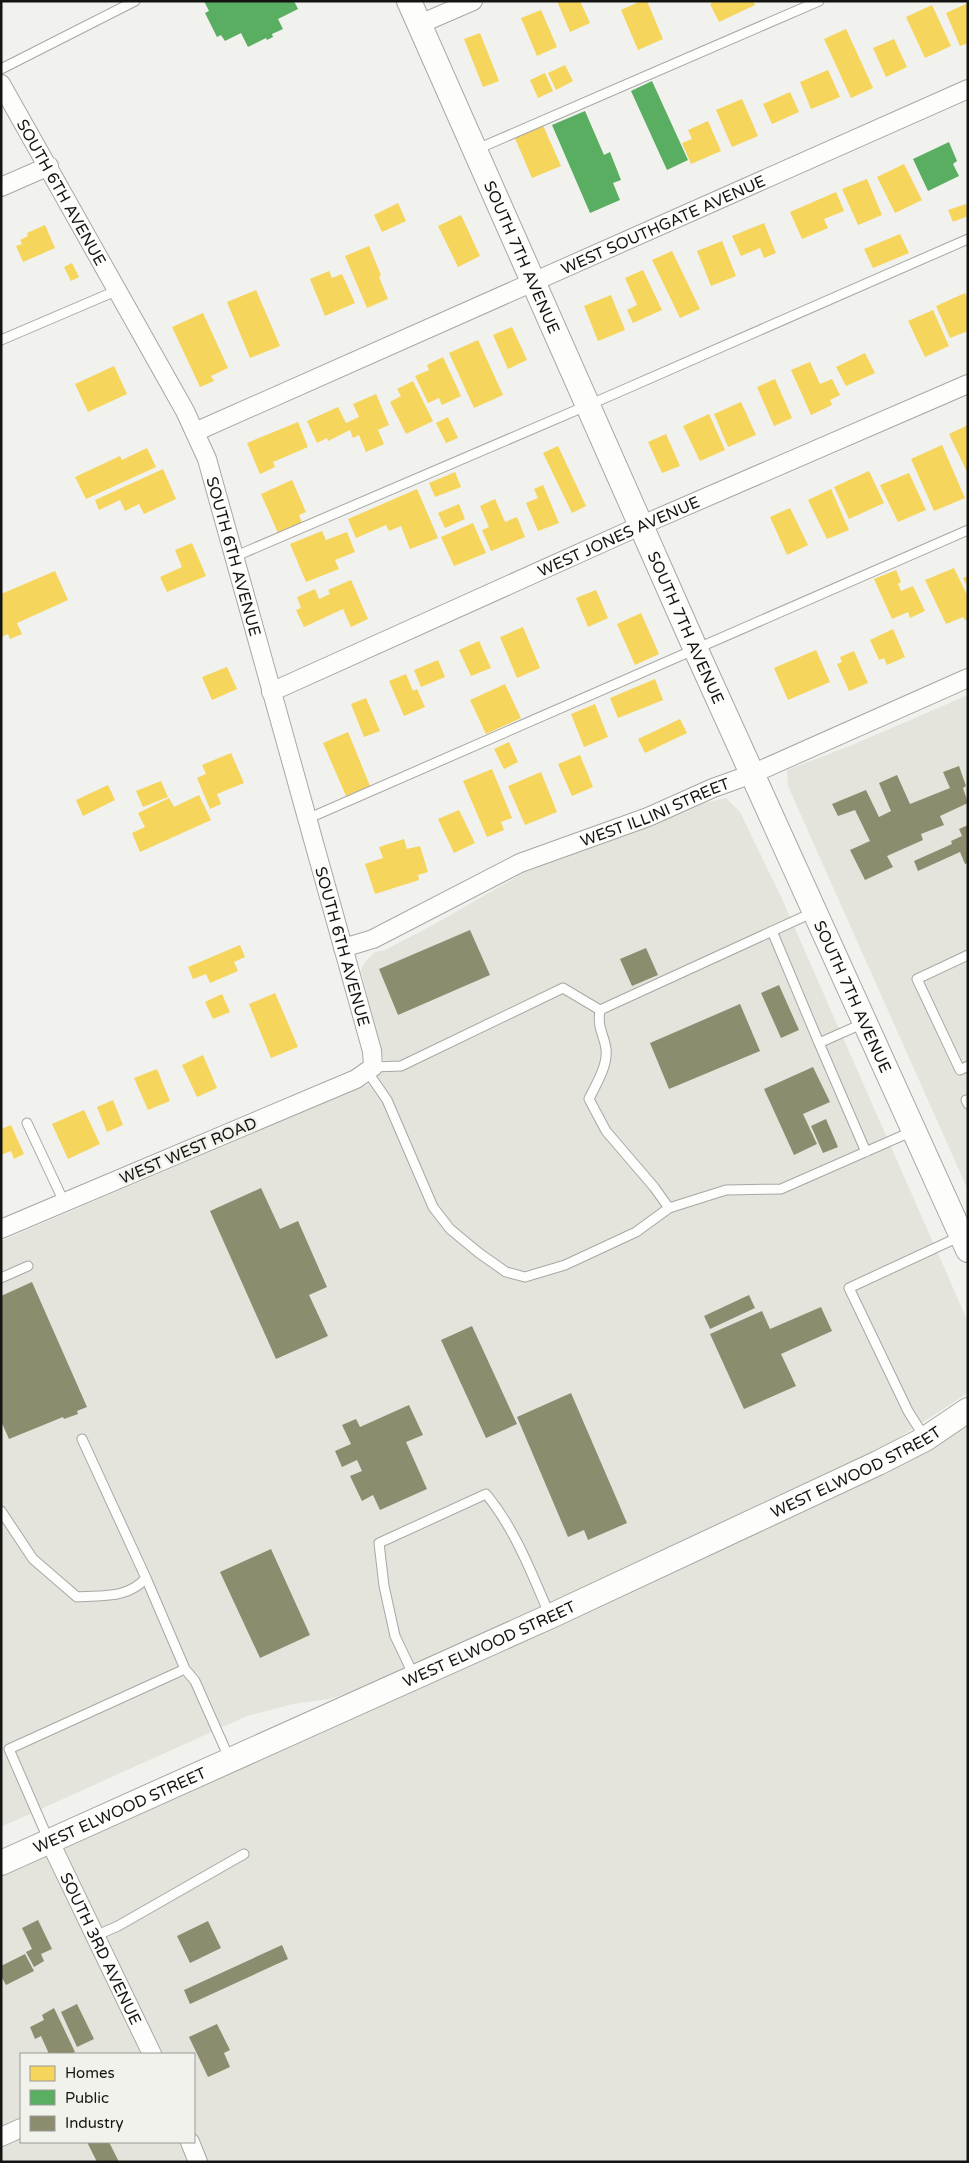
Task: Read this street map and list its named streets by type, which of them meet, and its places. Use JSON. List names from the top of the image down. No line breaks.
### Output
{"streets":{"main road":["SOUTH 7TH AVENUE","WEST ELWOOD STREET"],"street":["SOUTH 6TH AVENUE","WEST SOUTHGATE AVENUE","WEST JONES AVENUE","WEST ILLINI STREET","WEST WEST ROAD","SOUTH 3RD AVENUE"]},"crossings":[["SOUTH 6TH AVENUE","WEST SOUTHGATE AVENUE"],["SOUTH 6TH AVENUE","WEST JONES AVENUE"],["SOUTH 6TH AVENUE","WEST ILLINI STREET"],["SOUTH 6TH AVENUE","WEST WEST ROAD"],["WEST SOUTHGATE AVENUE","SOUTH 7TH AVENUE"],["SOUTH 7TH AVENUE","WEST JONES AVENUE"],["SOUTH 7TH AVENUE","WEST ILLINI STREET"],["WEST ELWOOD STREET","SOUTH 3RD AVENUE"]],"legend":["Homes","Public","Industry"]}
